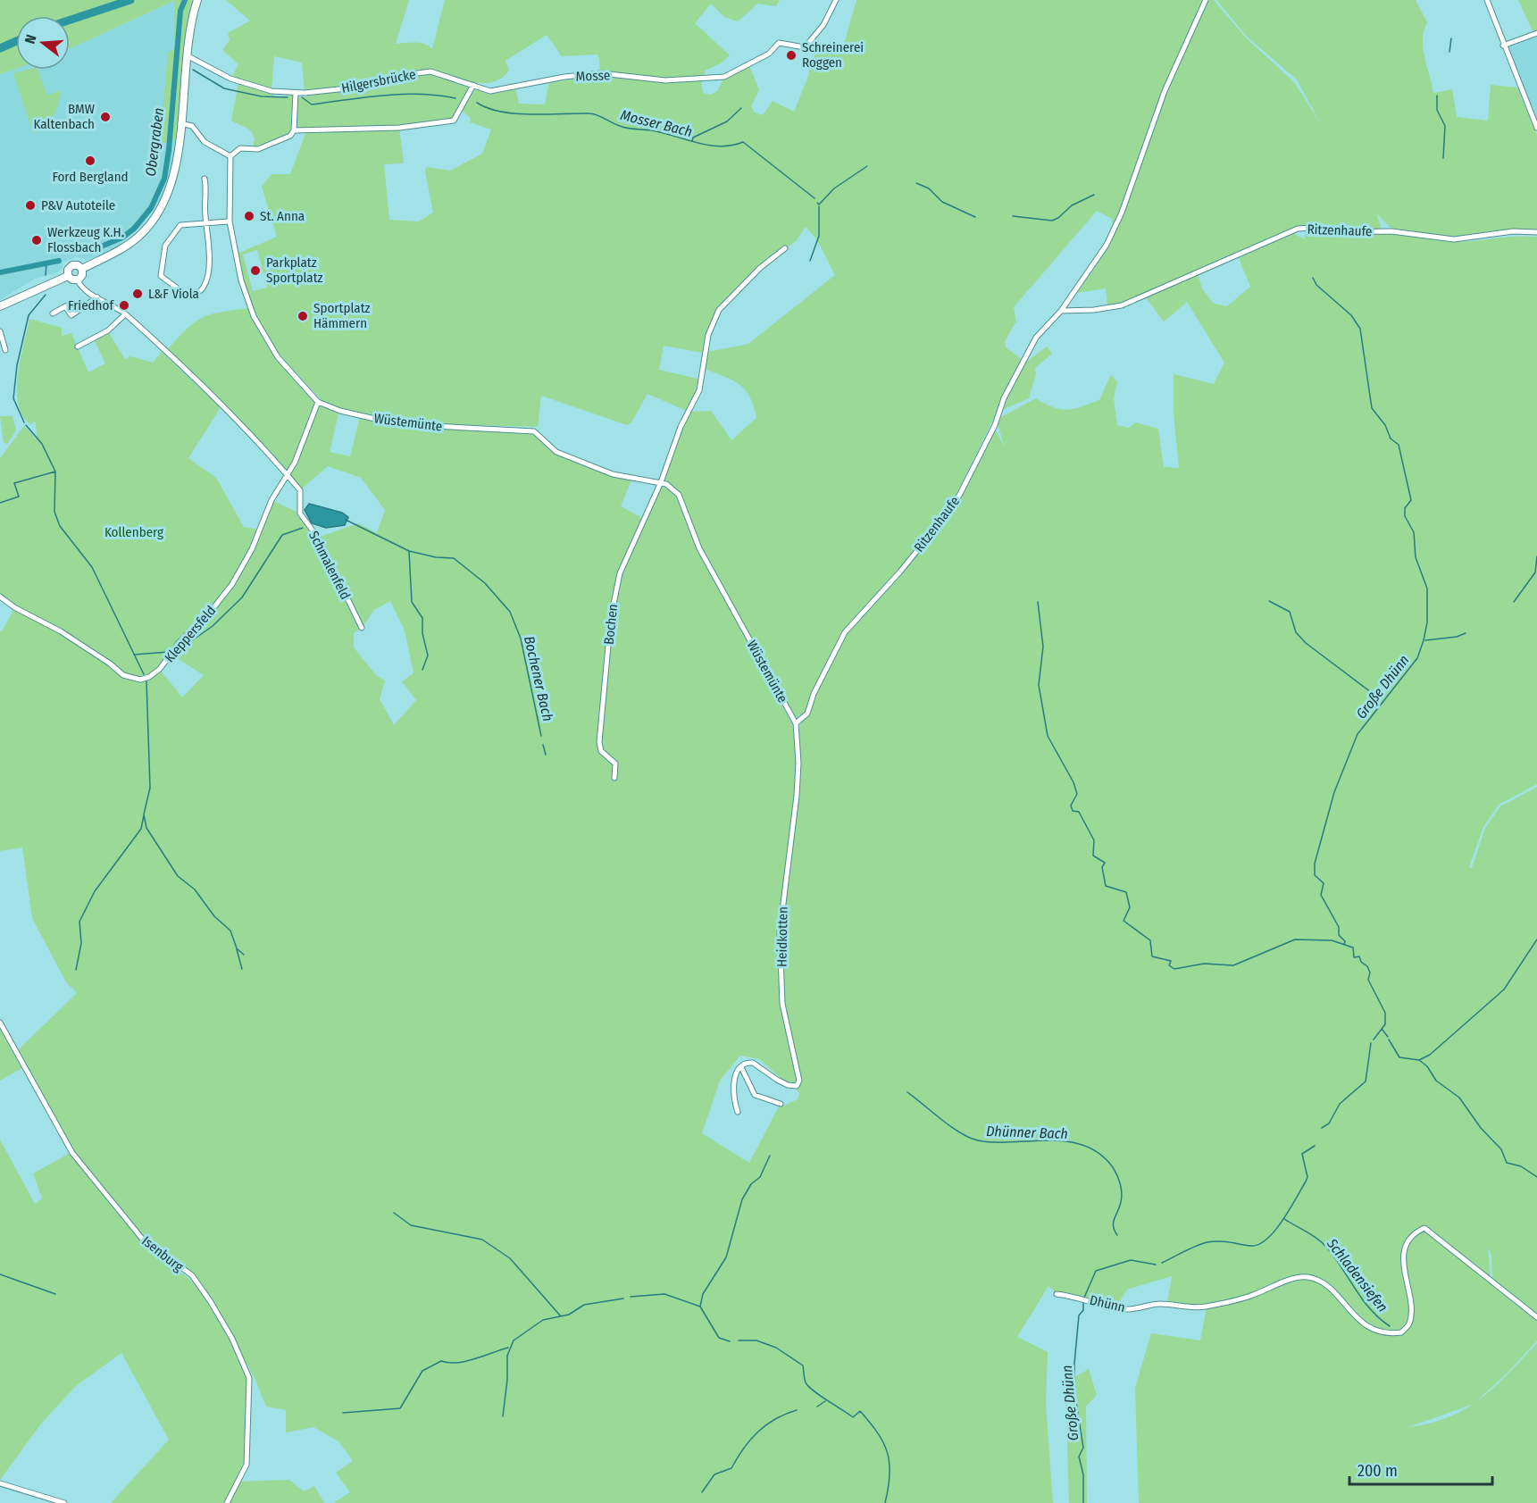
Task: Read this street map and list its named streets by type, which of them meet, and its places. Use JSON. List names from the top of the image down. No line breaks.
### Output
{"streets":{"street":["Mosse","Hilgersbrücke","Ritzenhaufe","Wüstemünte","Schmalenfeld","Bochen","Kleppersfeld","Heidkotten","Isenburg","Dhünn"]},"crossings":[["Mosse","Hilgersbrücke"],["Ritzenhaufe","Wüstemünte"],["Ritzenhaufe","Heidkotten"],["Wüstemünte","Bochen"],["Wüstemünte","Kleppersfeld"],["Wüstemünte","Heidkotten"],["Schmalenfeld","Kleppersfeld"]],"water":["Mosser Bach","Obergraben","Bochener Bach","Große Dhünn","Dhünner Bach","Schladensiefen"],"parks":["Kollenberg"],"places":["Schreinerei Roggen","BMW Kaltenbach","Ford Bergland","P&V Autoteile","St. Anna","Werkzeug K.H. Flossbach","Parkplatz Sportplatz","L&F Viola","Friedhof","Sportplatz Hämmern"],"scale_bar":"200 m","north":"left"}
